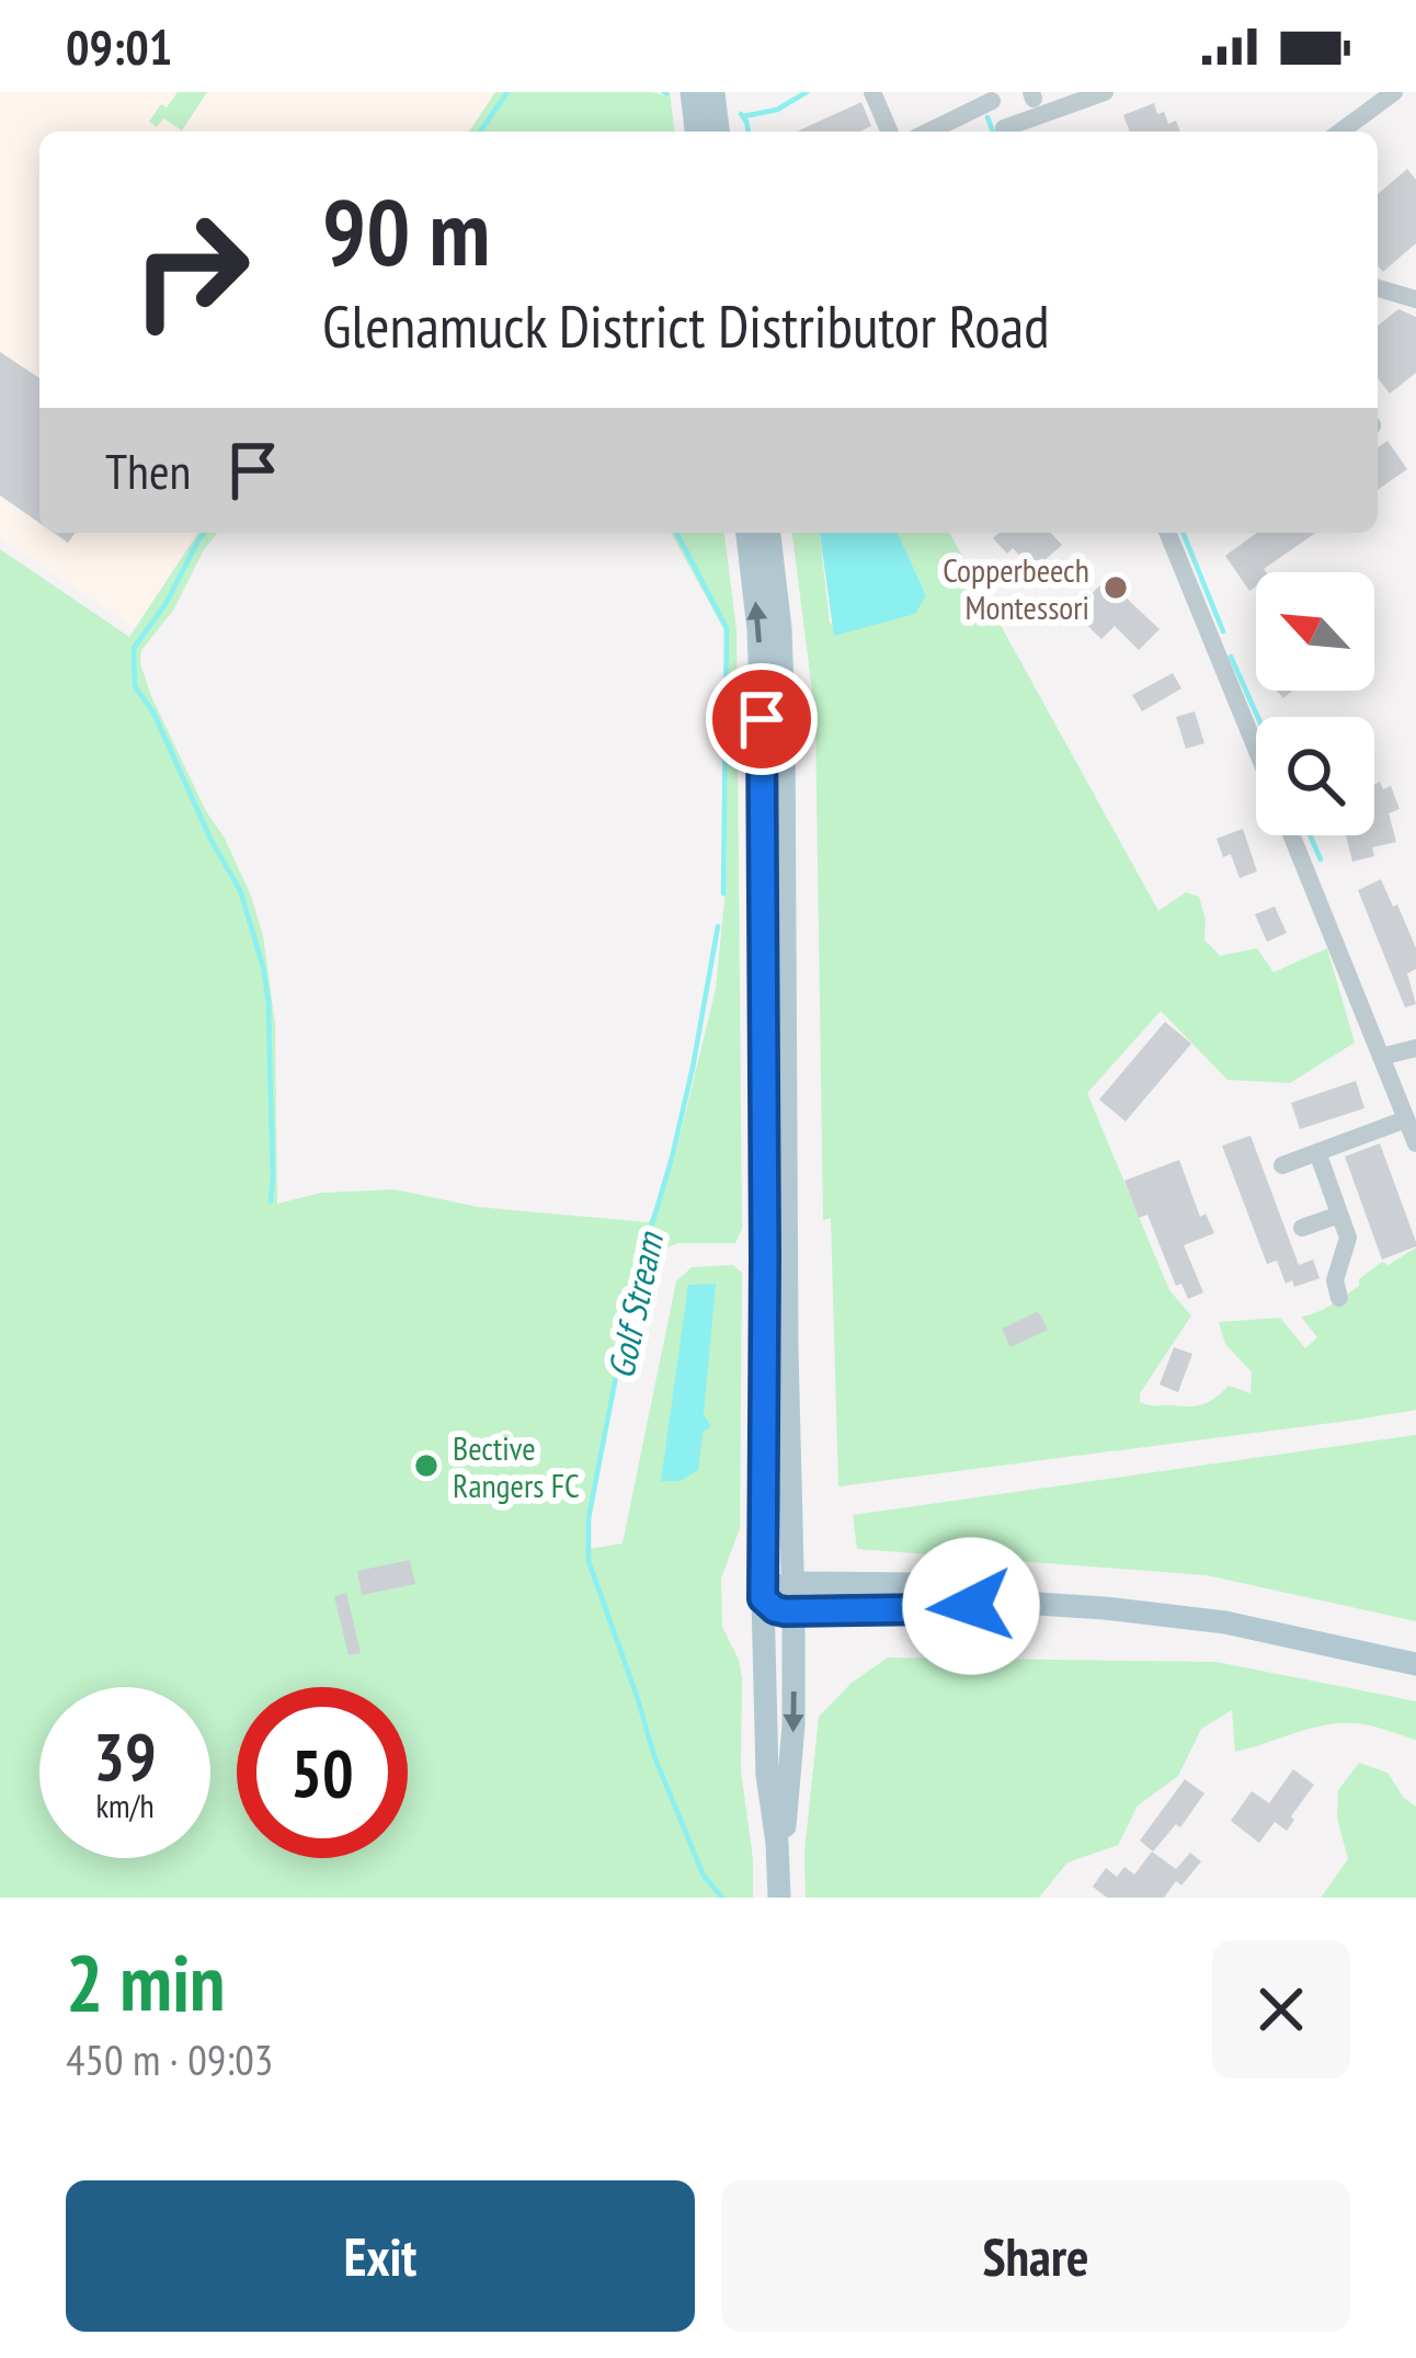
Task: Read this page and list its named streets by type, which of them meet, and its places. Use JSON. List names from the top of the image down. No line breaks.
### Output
{"water":["Golf Stream"],"places":["Copperbeech Montessori","Bective Rangers FC"],"north":"top left","page":{"status":"09:01","turn":["90 m","Glenamuck District Distributor Road"],"then":"Then","speed":"39 km/h","limit":"50","heading":["2 min","450 m · 09:03"],"buttons":["Exit","Share"]}}
